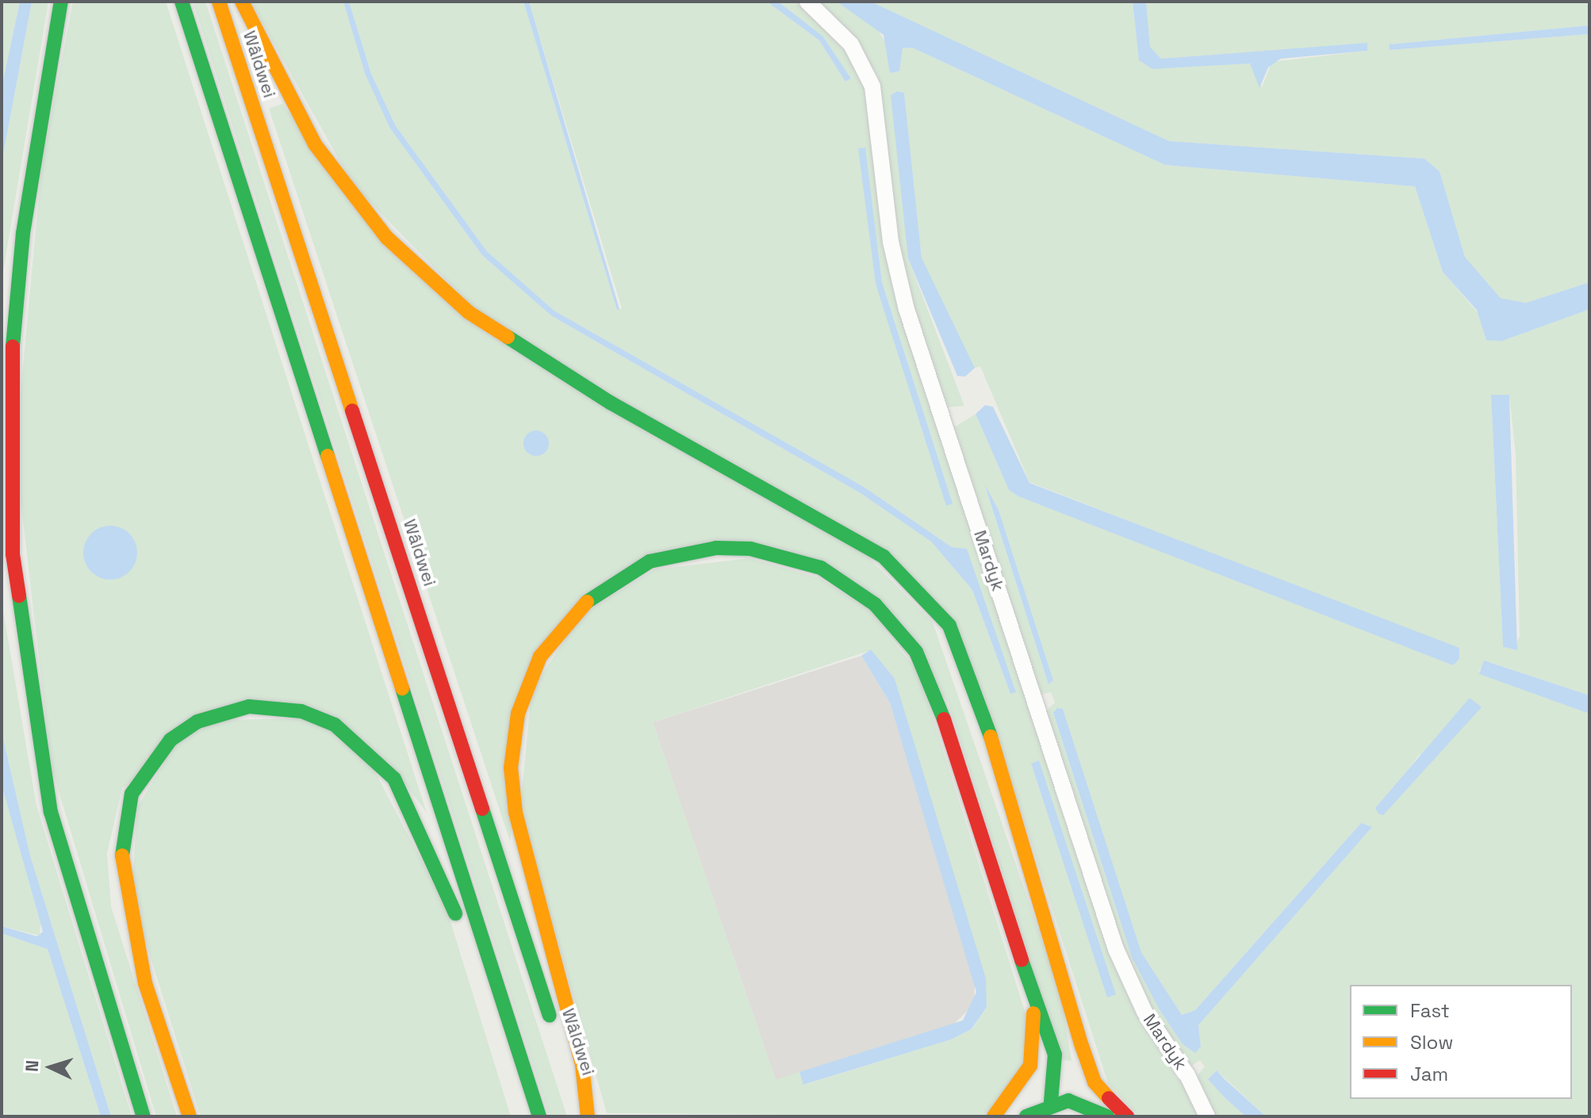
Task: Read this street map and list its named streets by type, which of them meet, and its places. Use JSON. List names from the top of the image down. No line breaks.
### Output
{"streets":{"main road":["Wâldwei"],"street":["Mardyk"]},"legend":["Fast","Slow","Jam"],"north":"left"}
